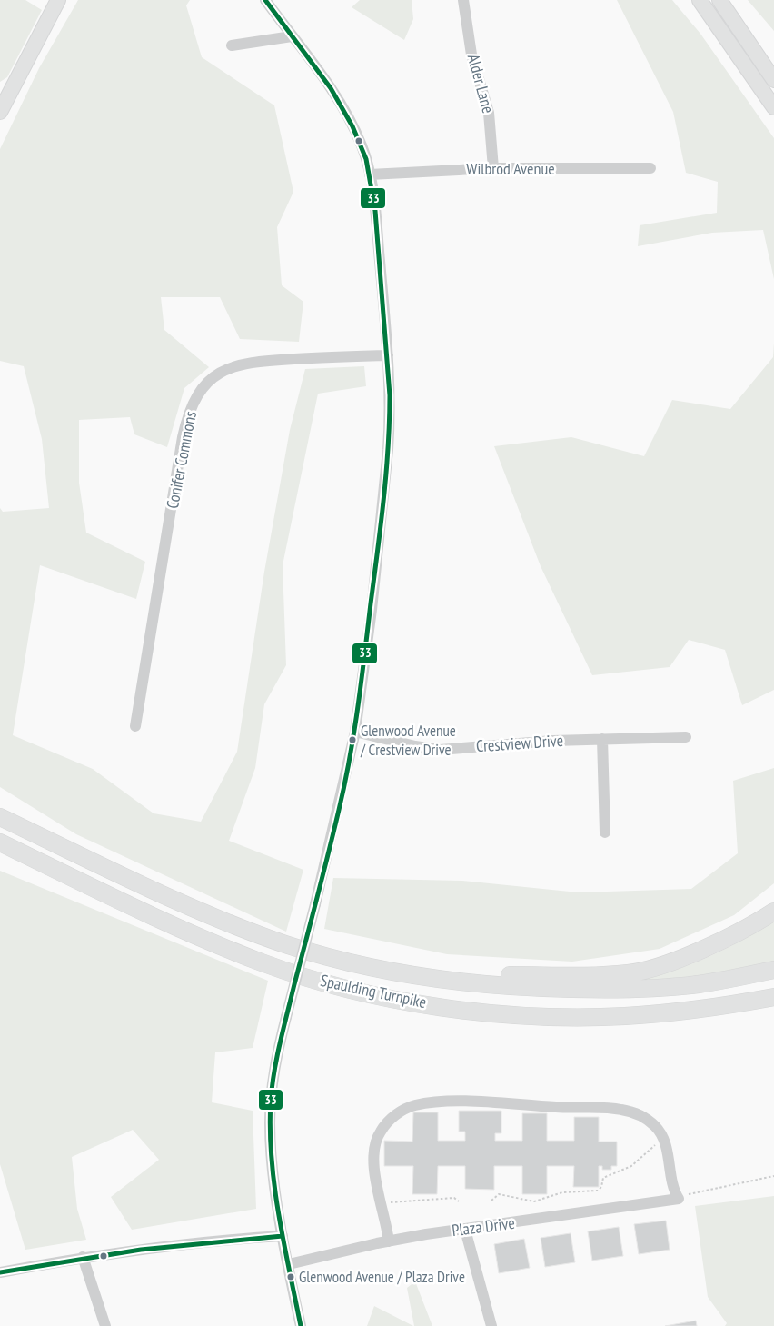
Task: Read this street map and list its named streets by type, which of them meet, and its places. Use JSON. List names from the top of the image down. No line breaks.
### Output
{"streets":{"highway":["Spaulding Turnpike"],"street":["Alder Lane","Wilbrod Avenue","Conifer Commons","Crestview Drive","Plaza Drive"]},"crossings":[["Alder Lane","Wilbrod Avenue"]],"places":["Glenwood Avenue / Crestview Drive","Glenwood Avenue / Plaza Drive"],"lines":["transit line 33"]}
